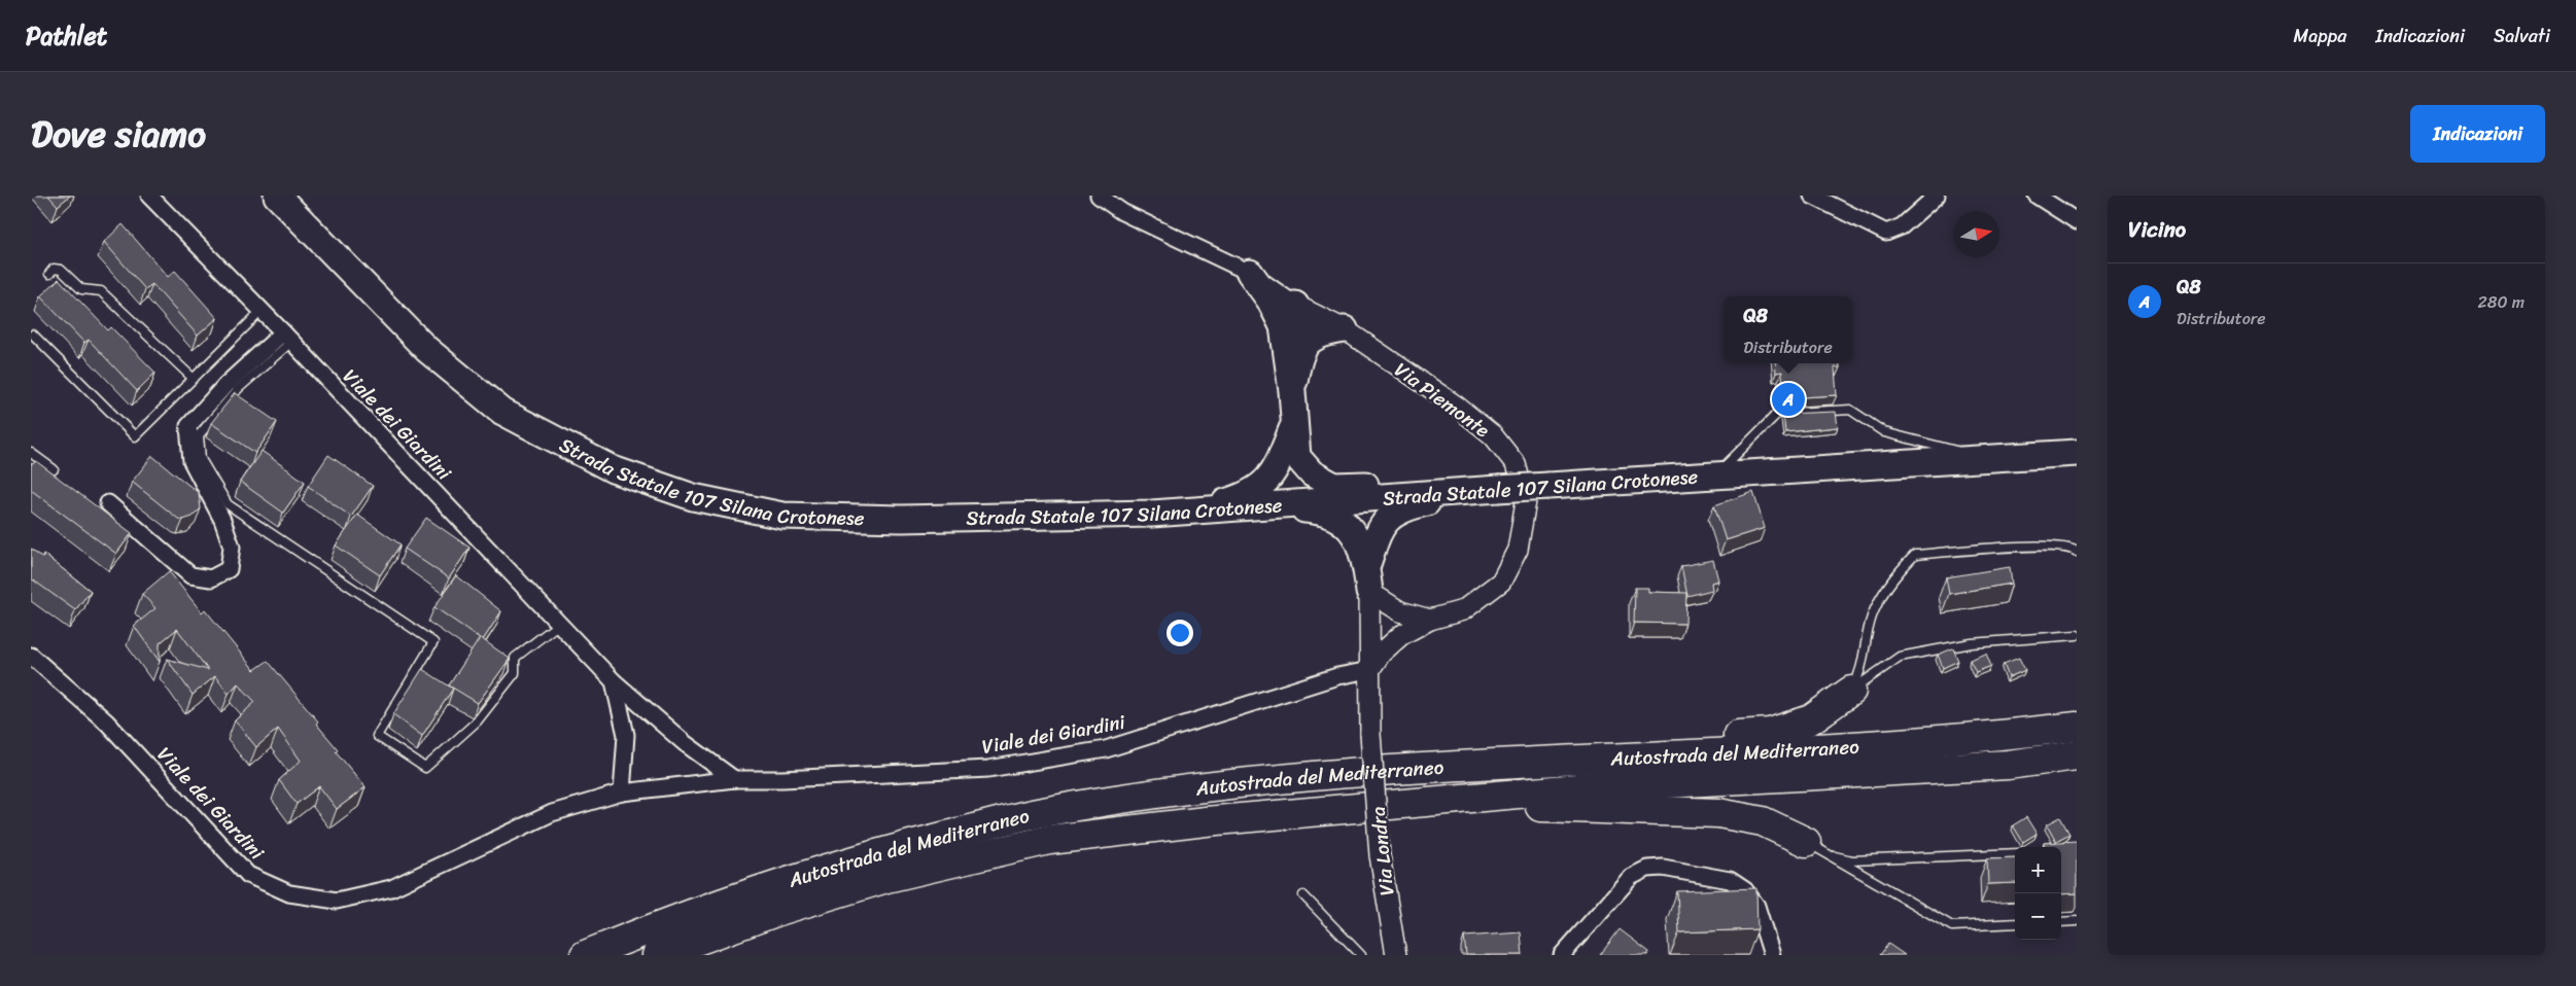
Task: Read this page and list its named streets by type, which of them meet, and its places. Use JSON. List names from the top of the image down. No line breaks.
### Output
{"streets":{"highway":["Strada Statale 107 Silana Crotonese","Autostrada del Mediterraneo"],"street":["Via Piemonte","Viale dei Giardini","Via Londra"]},"crossings":[["Via Piemonte","Viale dei Giardini"],["Via Piemonte","Via Londra"],["Viale dei Giardini","Via Londra"]],"north":"right","page":{"header":"Pathlet","nav":["Mappa","Indicazioni","Salvati"],"title":"Dove siamo","buttons":"Indicazioni","heading":"Vicino","list":[{"mark":"A","name":"Q8","note":"Distributore","value":"280 m"}],"popup":["Q8","Distributore"],"pins":"A","map_buttons":["+","−"]}}
